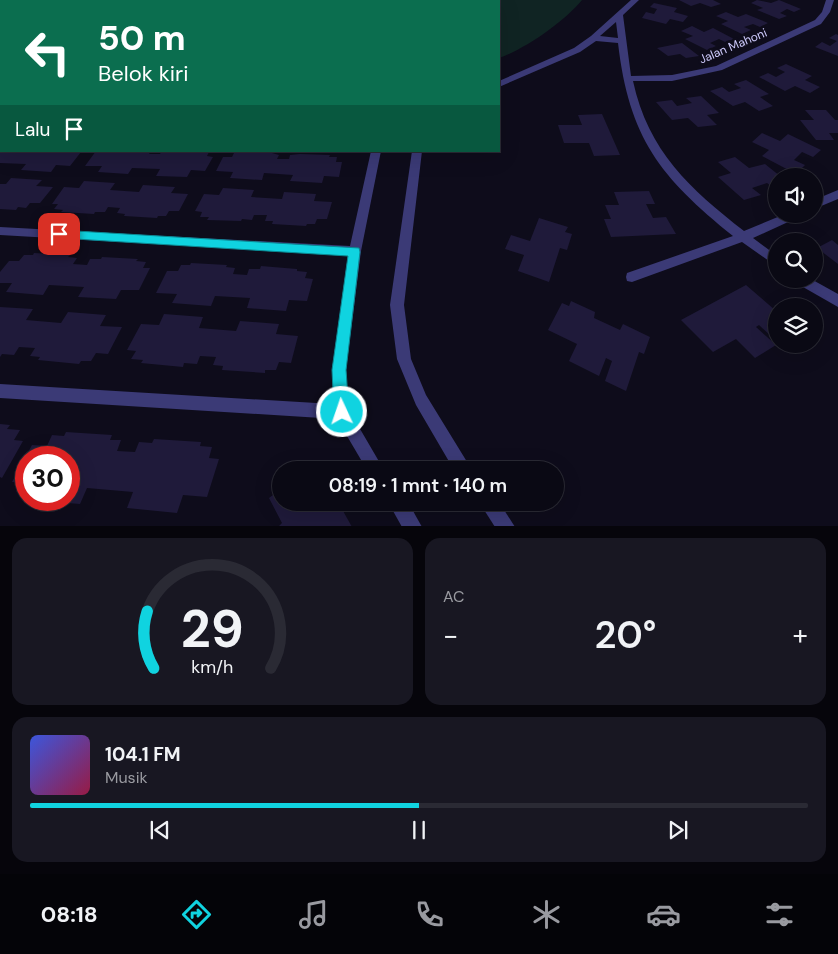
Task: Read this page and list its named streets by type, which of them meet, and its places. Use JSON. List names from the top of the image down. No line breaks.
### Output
{"streets":{"street":["Jalan Mahoni"]},"page":{"turn":["50 m","Belok kiri"],"then":"Lalu","limit":"30","trip":"08:19 · 1 mnt · 140 m","tile":"AC","heat":["−","20°","+"],"song":["104.1 FM","Musik"],"tabs":"08:18","gauge":["29","km/h"]}}
